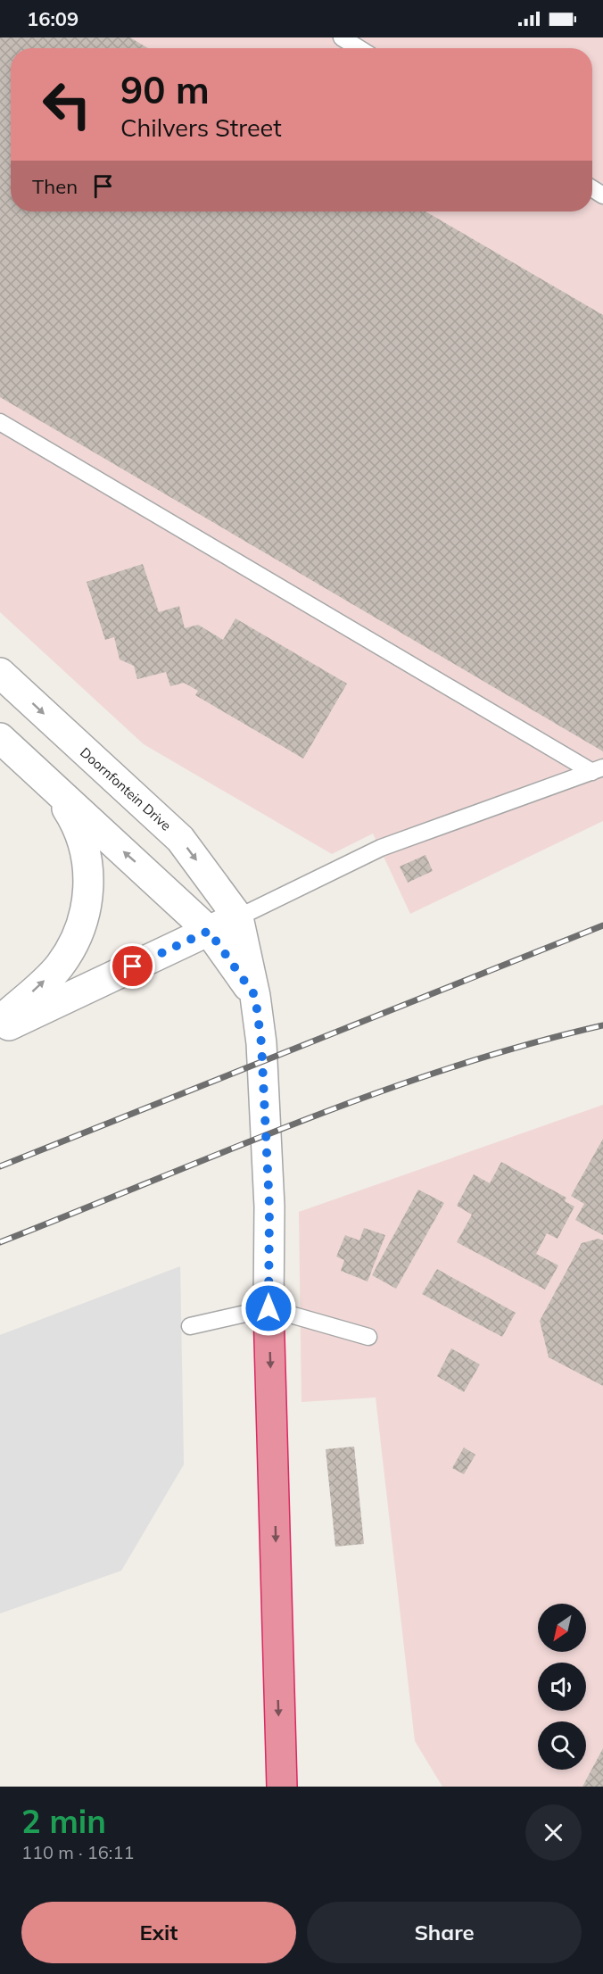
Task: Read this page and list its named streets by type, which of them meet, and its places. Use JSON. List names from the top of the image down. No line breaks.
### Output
{"streets":{"street":["Doornfontein Drive"]},"north":"bottom left","page":{"status":"16:09","turn":["90 m","Chilvers Street"],"then":"Then","heading":["2 min","110 m · 16:11"],"buttons":["Exit","Share"]}}
